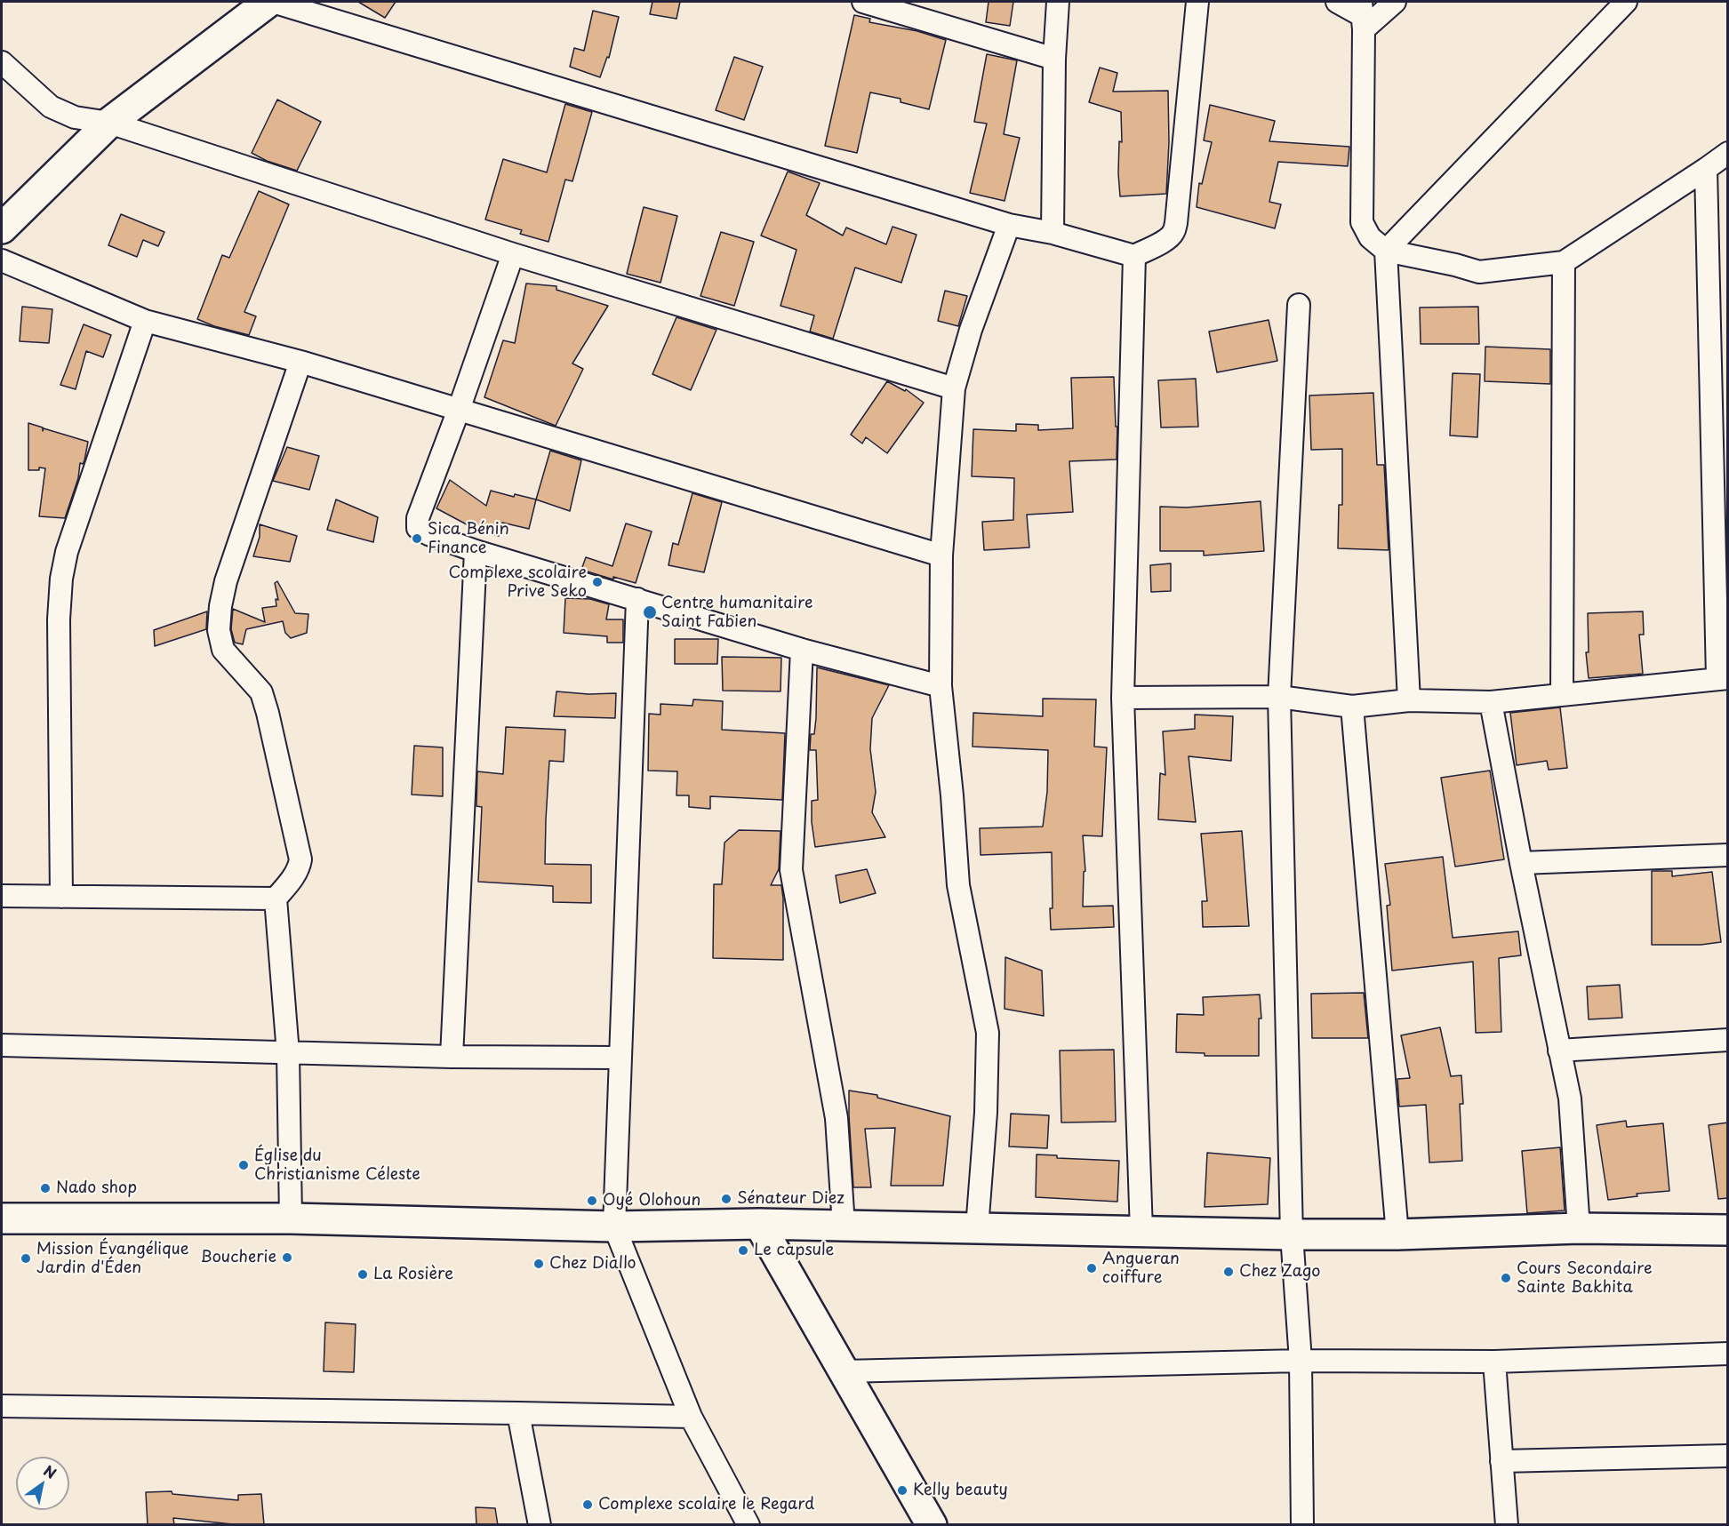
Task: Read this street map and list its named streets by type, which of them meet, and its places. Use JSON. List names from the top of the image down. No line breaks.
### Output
{"places":["Sica Bénin Finance","Complexe scolaire Prive Seko","Centre humanitaire Saint Fabien","Église du Christianisme Céleste","Nado shop","Sénateur Diez","Oyé Olohoun","Le capsule","Boucherie","Mission Évangélique Jardin d'Éden","Chez Diallo","Angueran coiffure","Chez Zago","La Rosière","Cours Secondaire Sainte Bakhita","Kelly beauty","Complexe scolaire le Regard"],"north":"top right"}
